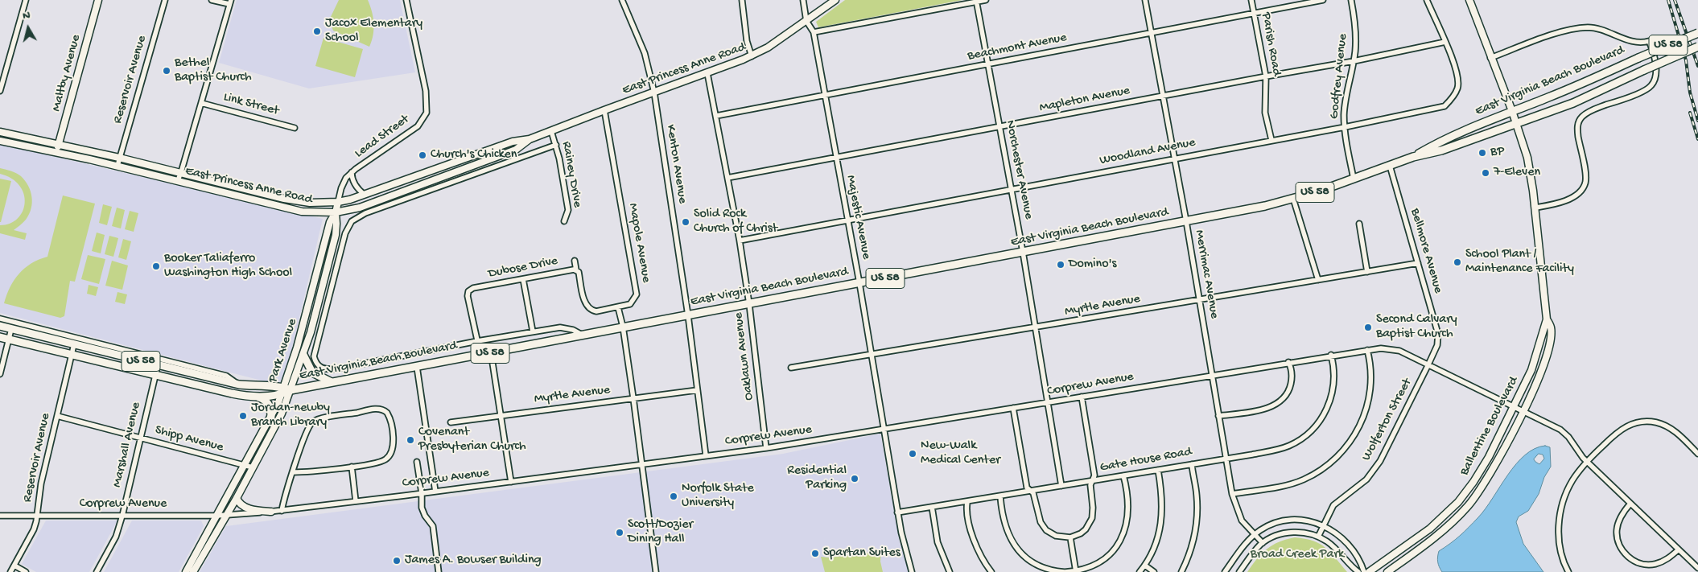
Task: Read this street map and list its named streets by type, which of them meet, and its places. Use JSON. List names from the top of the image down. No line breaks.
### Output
{"streets":{"main road":["US 58","East Princess Anne Road","Maltby Avenue","East Virginia Beach Boulevard","Park Avenue","Ballentine Boulevard"],"street":["Parish Road","Beachmont Avenue","Godfrey Avenue","Reservoir Avenue","Mapleton Avenue","Link Street","Lead Street","Woodland Avenue","Kenton Avenue","Norchester Avenue","Rainey Drive","Majestic Avenue","Mapole Avenue","Bellmore Avenue","Dubose Drive","Merrimac Avenue","Myrtle Avenue","Oaklawn Avenue","Corprew Avenue","Wolferton Street","Shipp Avenue","Marshall Avenue","Gate House Road"]},"crossings":[["Parish Road","Beachmont Avenue"],["Parish Road","Mapleton Avenue"],["Parish Road","Woodland Avenue"],["Beachmont Avenue","Norchester Avenue"],["Beachmont Avenue","Majestic Avenue"],["Beachmont Avenue","Merrimac Avenue"],["Beachmont Avenue","Oaklawn Avenue"],["East Princess Anne Road","Maltby Avenue"],["East Princess Anne Road","Reservoir Avenue"],["East Princess Anne Road","Lead Street"],["East Princess Anne Road","Kenton Avenue"],["East Princess Anne Road","Rainey Drive"],["East Princess Anne Road","Majestic Avenue"],["East Princess Anne Road","Mapole Avenue"],["East Princess Anne Road","Park Avenue"],["East Princess Anne Road","Oaklawn Avenue"],["Godfrey Avenue","East Virginia Beach Boulevard"],["Godfrey Avenue","Mapleton Avenue"],["Godfrey Avenue","Woodland Avenue"],["Reservoir Avenue","East Virginia Beach Boulevard"],["Reservoir Avenue","Corprew Avenue"],["Reservoir Avenue","Shipp Avenue"],["East Virginia Beach Boulevard","Kenton Avenue"],["East Virginia Beach Boulevard","Norchester Avenue"],["East Virginia Beach Boulevard","Majestic Avenue"],["East Virginia Beach Boulevard","Bellmore Avenue"],["East Virginia Beach Boulevard","Dubose Drive"],["East Virginia Beach Boulevard","Merrimac Avenue"],["East Virginia Beach Boulevard","Park Avenue"],["East Virginia Beach Boulevard","Oaklawn Avenue"],["East Virginia Beach Boulevard","Ballentine Boulevard"],["East Virginia Beach Boulevard","Marshall Avenue"],["Mapleton Avenue","Woodland Avenue"],["Mapleton Avenue","Norchester Avenue"],["Mapleton Avenue","Majestic Avenue"],["Mapleton Avenue","Merrimac Avenue"],["Mapleton Avenue","Oaklawn Avenue"],["Lead Street","Park Avenue"],["Woodland Avenue","Norchester Avenue"],["Woodland Avenue","Majestic Avenue"],["Woodland Avenue","Merrimac Avenue"],["Woodland Avenue","Oaklawn Avenue"],["Kenton Avenue","Myrtle Avenue"],["Kenton Avenue","Corprew Avenue"],["Norchester Avenue","Myrtle Avenue"],["Norchester Avenue","Corprew Avenue"],["Norchester Avenue","Gate House Road"],["Majestic Avenue","Myrtle Avenue"],["Majestic Avenue","Corprew Avenue"],["Majestic Avenue","Gate House Road"],["Mapole Avenue","Dubose Drive"],["Bellmore Avenue","Myrtle Avenue"],["Bellmore Avenue","Corprew Avenue"],["Bellmore Avenue","Wolferton Street"],["Merrimac Avenue","Myrtle Avenue"],["Merrimac Avenue","Corprew Avenue"],["Merrimac Avenue","Gate House Road"],["Park Avenue","Corprew Avenue"],["Park Avenue","Shipp Avenue"],["Oaklawn Avenue","Corprew Avenue"],["Corprew Avenue","Wolferton Street"],["Corprew Avenue","Ballentine Boulevard"],["Corprew Avenue","Marshall Avenue"],["Corprew Avenue","Gate House Road"],["Shipp Avenue","Marshall Avenue"]],"parks":["Broad Creek Park"],"places":["Jacox Elementary School","Bethel Baptist Church","BP","Church's Chicken","7-Eleven","Solid Rock Church of Christ","School Plant / Maintenance Facility","Domino's","Booker Taliaferro Washington High School","Second Calvary Baptist Church","Jordan-newby Branch Library","Covenant Presbyterian Church","New-Walk Medical Center","Residential Parking","Norfolk State University","Scott/Dozier Dining Hall","Spartan Suites","James A. Bowser Building"],"north":"top"}
